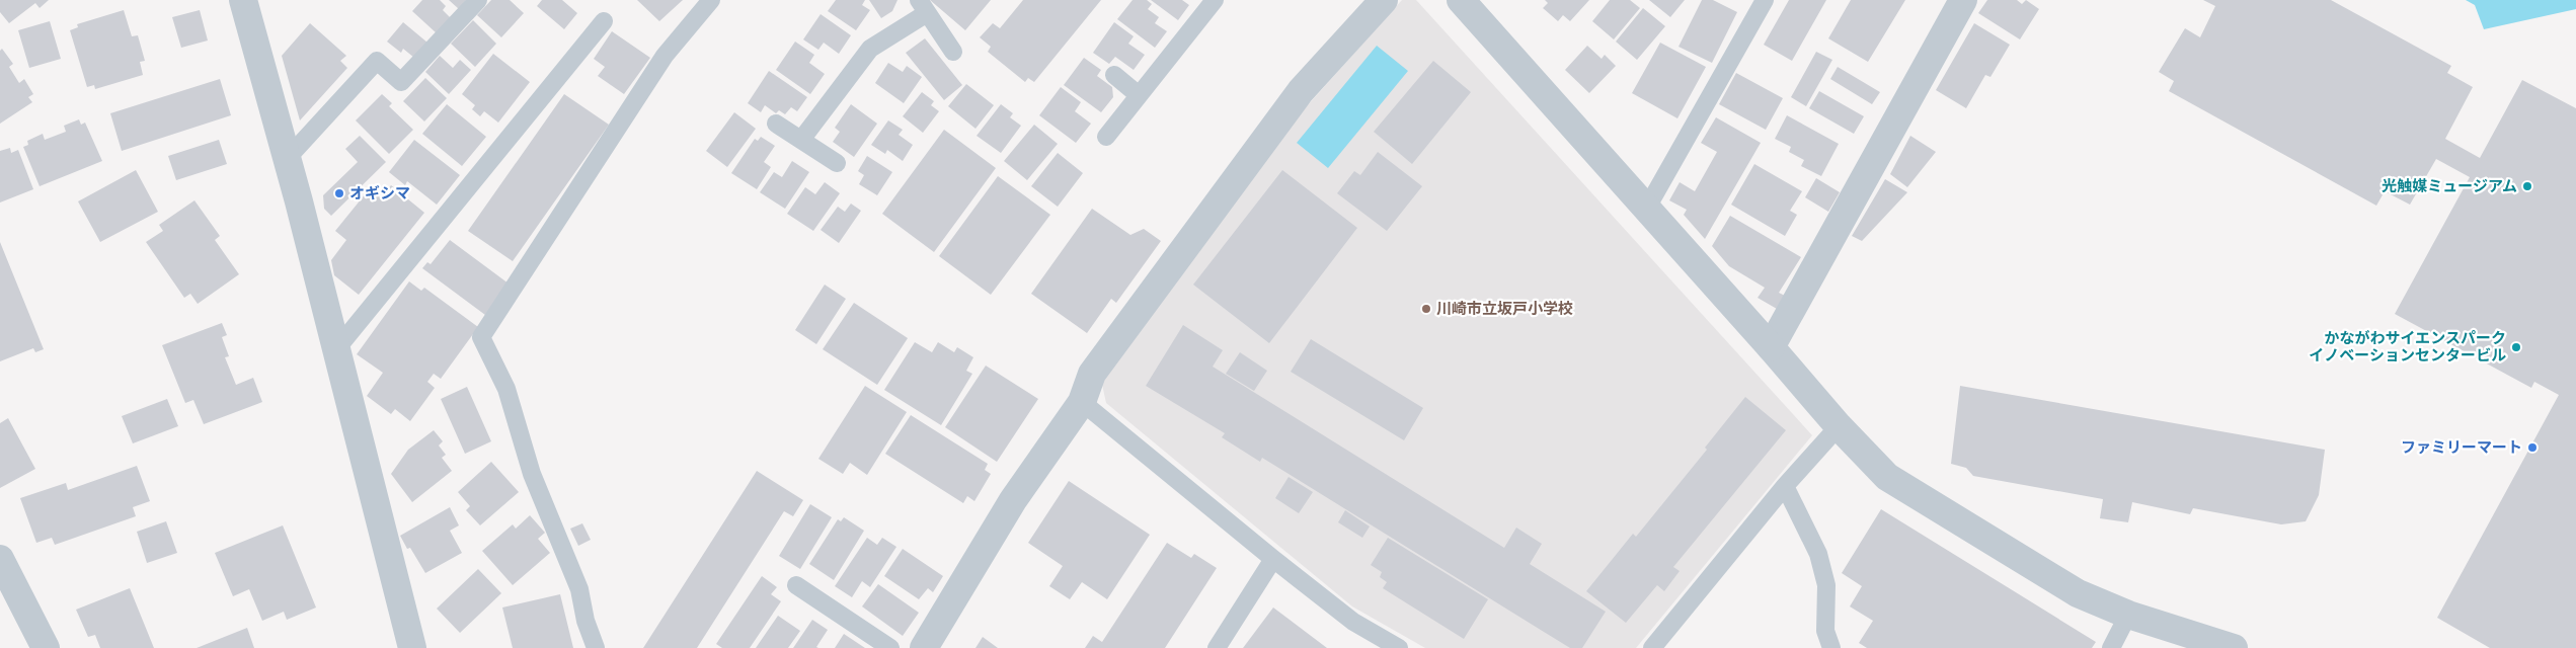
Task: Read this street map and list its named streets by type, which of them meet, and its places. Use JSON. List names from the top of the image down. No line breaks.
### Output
{"places":["光触媒ミュージアム","オギシマ","川崎市立坂戸小学校","かながわサイエンスパーク イノベーションセンタービル","ファミリーマート"]}
